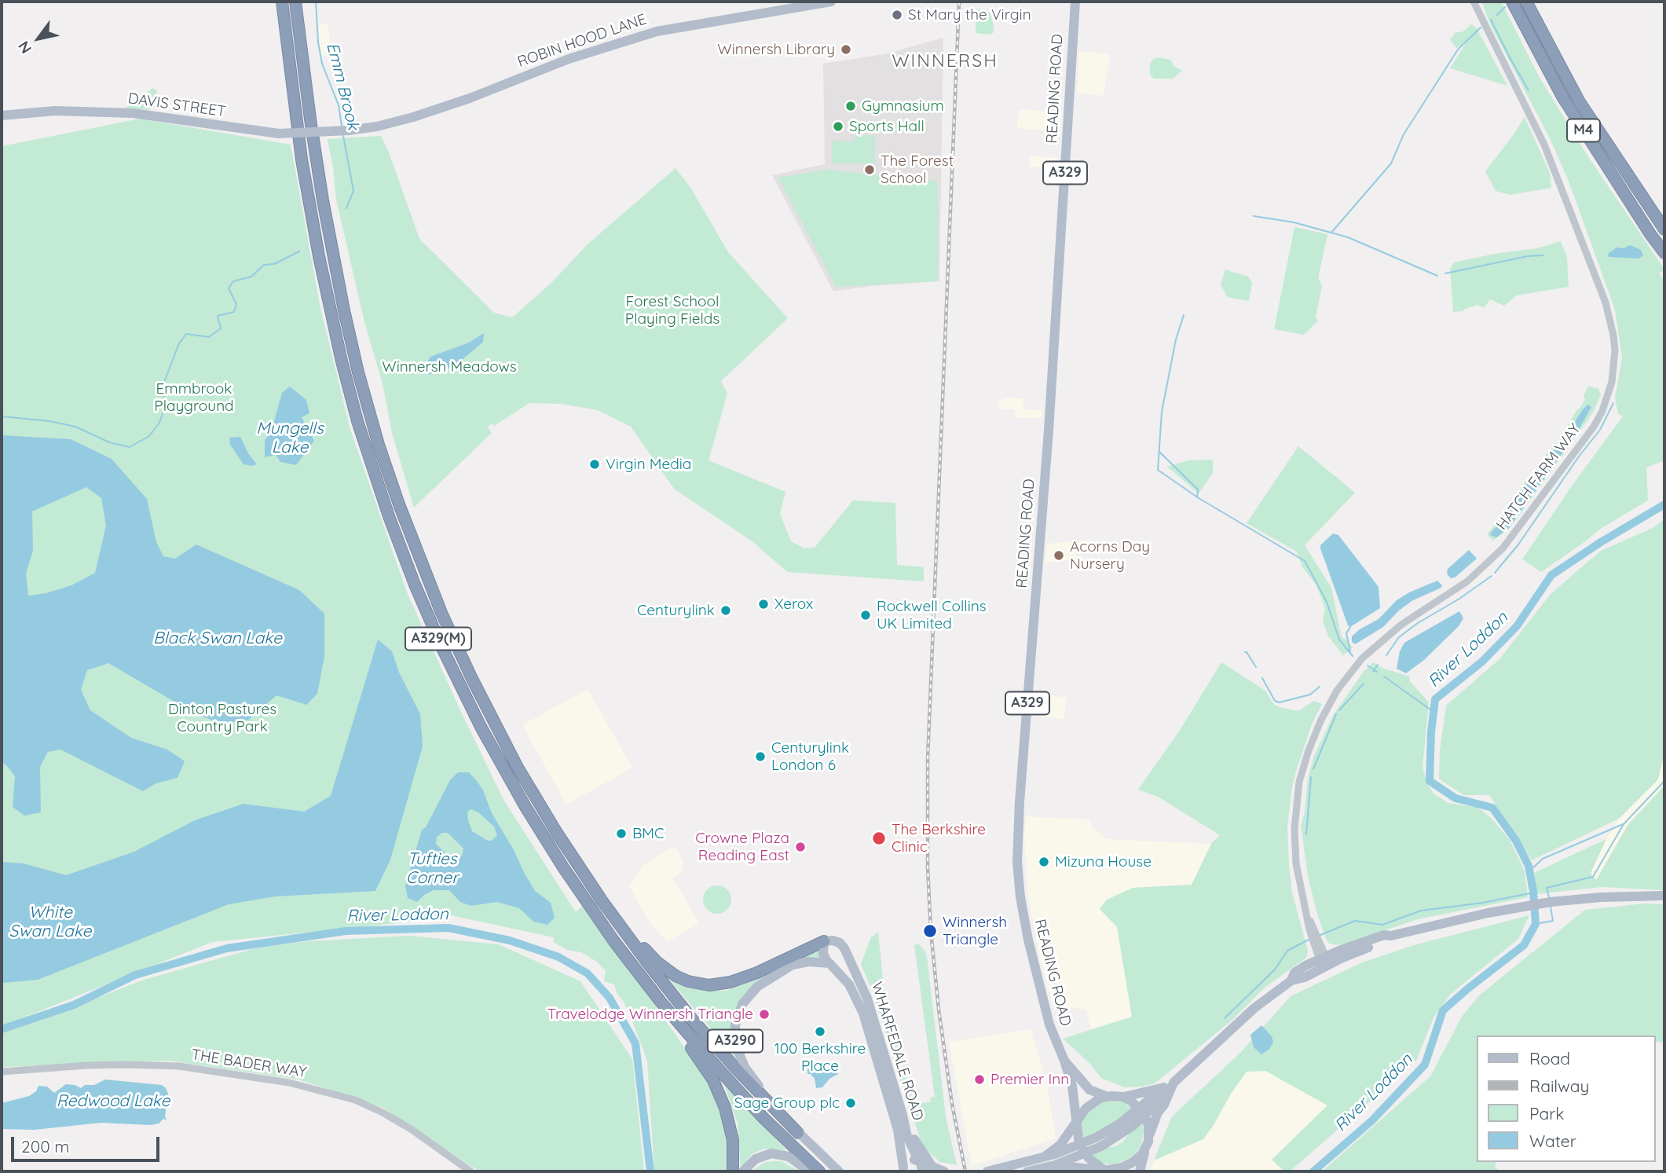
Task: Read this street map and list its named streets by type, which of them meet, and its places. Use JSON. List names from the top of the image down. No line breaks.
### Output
{"streets":{"highway":["M4","A329(M)"],"main road":["ROBIN HOOD LANE","READING ROAD","DAVIS STREET","A329","A3290","WHARFEDALE ROAD"],"street":["HATCH FARM WAY","THE BADER WAY"]},"crossings":[["ROBIN HOOD LANE","DAVIS STREET"],["A329(M)","A3290"],["A329(M)","WHARFEDALE ROAD"],["A3290","WHARFEDALE ROAD"]],"districts":["WINNERSH"],"water":["Emm Brook","Mungells Lake","Black Swan Lake","River Loddon","Tufties Corner","White Swan Lake","Redwood Lake"],"parks":["Forest School Playing Fields","Winnersh Meadows","Emmbrook Playground","Dinton Pastures Country Park"],"places":["St Mary the Virgin","Winnersh Library","Gymnasium","Sports Hall","The Forest School","Virgin Media","Acorns Day Nursery","Xerox","Centurylink","Rockwell Collins UK Limited","Centurylink London 6","BMC","The Berkshire Clinic","Crowne Plaza Reading East","Mizuna House","Winnersh Triangle","Travelodge Winnersh Triangle","100 Berkshire Place","Premier Inn","Sage Group plc"],"legend":["Road","Railway","Park","Water"],"scale_bar":"200 m","north":"bottom left"}
